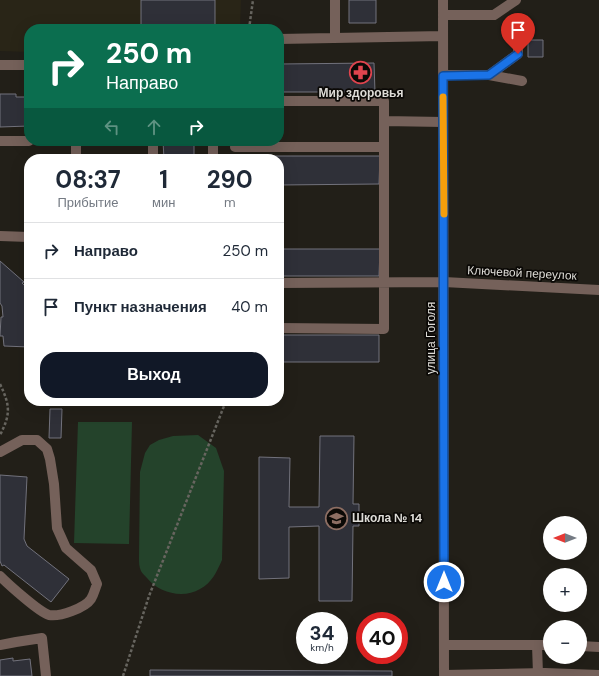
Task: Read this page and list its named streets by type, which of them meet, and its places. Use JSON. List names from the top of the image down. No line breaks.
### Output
{"streets":{"street":["Ключевой переулок","улица Гоголя"]},"crossings":[["Ключевой переулок","улица Гоголя"]],"places":{"pharmacy":["Мир здоровья"],"school or university":["Школа № 14"]},"north":"left","page":{"turn":["250 m","Направо"],"eta":["08:37","Прибытие","1","мин","290","m"],"list":[{"name":"Направо","value":"250 m"},{"name":"Пункт назначения","value":"40 m"}],"buttons":"Выход","map_buttons":["+","−"],"speed":"34 km/h","limit":"40"}}
